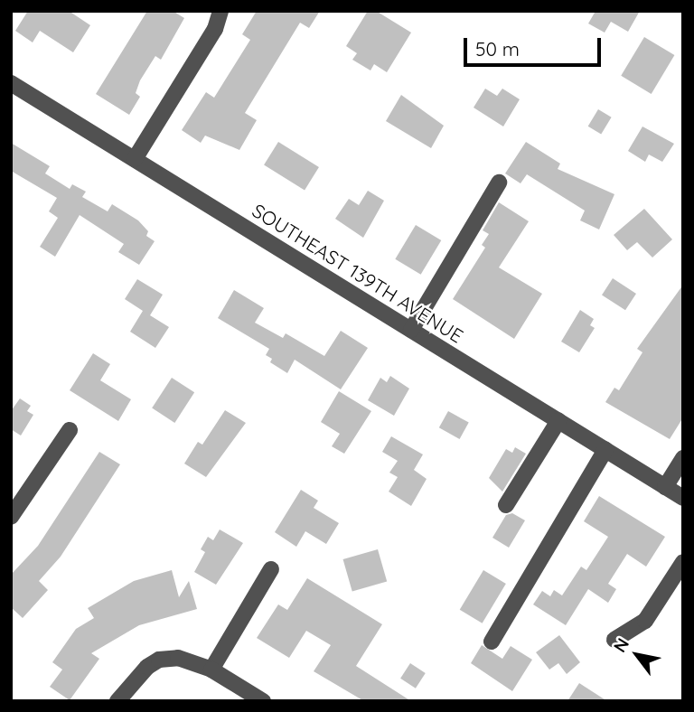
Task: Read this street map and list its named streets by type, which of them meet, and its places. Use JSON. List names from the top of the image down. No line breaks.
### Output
{"streets":{"street":["SOUTHEAST 139TH AVENUE"]},"scale_bar":"50 m","north":"top left"}
